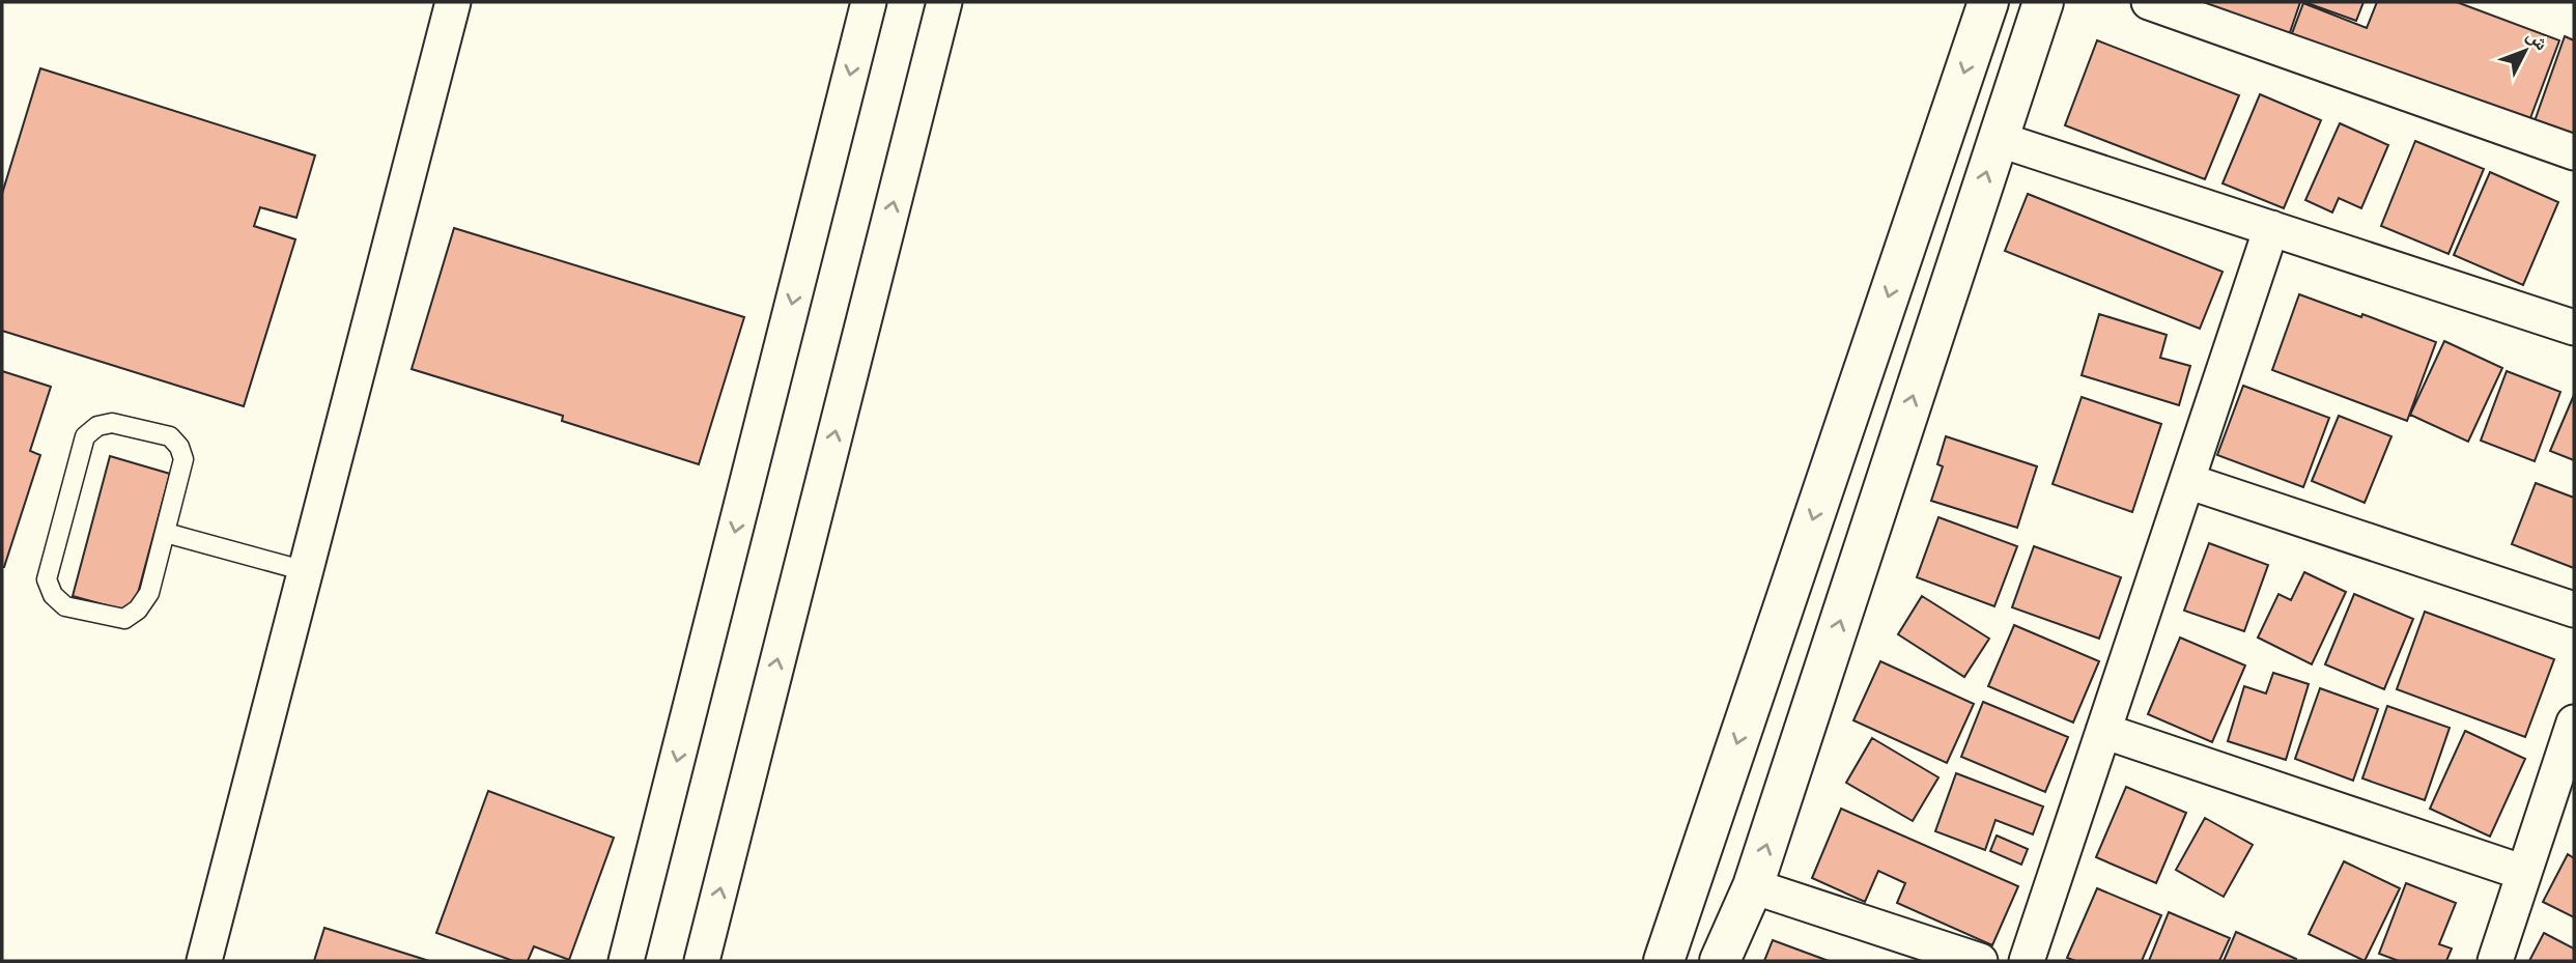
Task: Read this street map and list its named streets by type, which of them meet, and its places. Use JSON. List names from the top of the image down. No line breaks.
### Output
{"north":"top right"}
